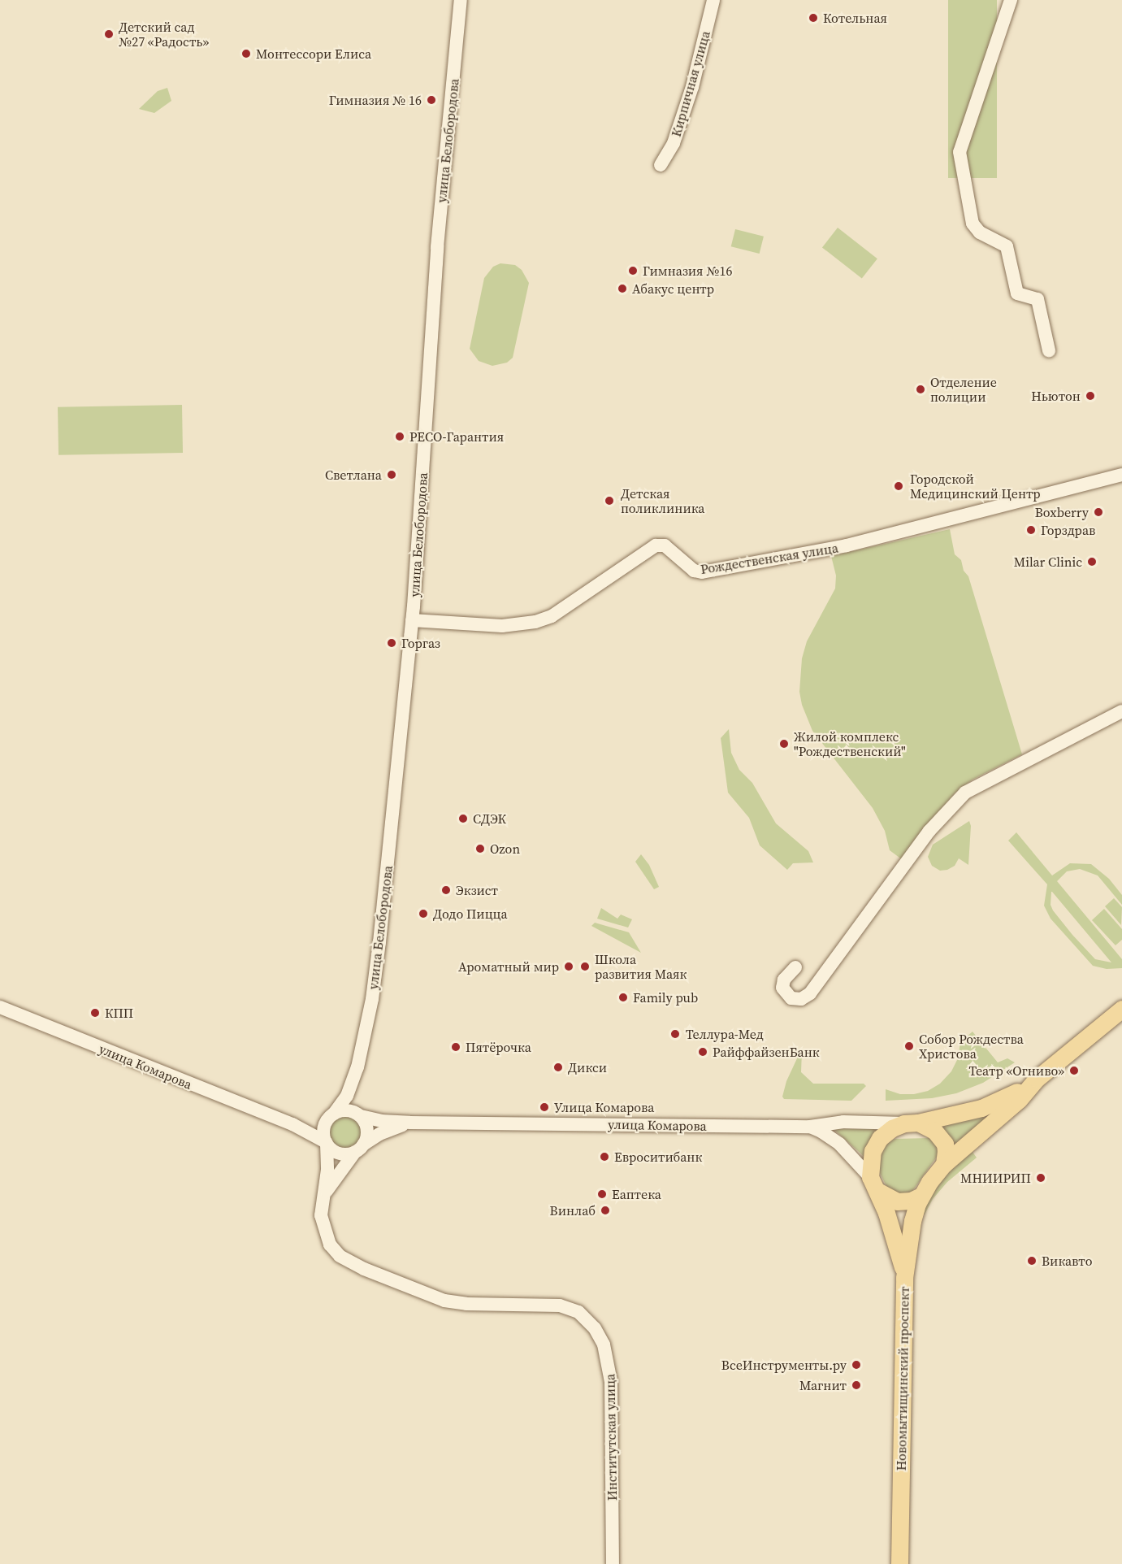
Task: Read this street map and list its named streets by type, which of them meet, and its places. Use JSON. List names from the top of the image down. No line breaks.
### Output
{"streets":{"main road":["Новомытищинский проспект"],"street":["Кирпичная улица","улица Белобородова","Рождественская улица","улица Комарова","Институтская улица"]},"crossings":[["улица Белобородова","Рождественская улица"],["улица Белобородова","улица Комарова"],["улица Белобородова","Институтская улица"],["улица Комарова","Новомытищинский проспект"],["улица Комарова","Институтская улица"]],"places":["Котельная","Детский сад №27 «Радость»","Монтессори Елиса","Гимназия № 16","Гимназия №16","Абакус центр","Отделение полиции","Ньютон","РЕСО-Гарантия","Светлана","Городской Медицинский Центр","Детская поликлиника","Boxberry","Горздрав","Milar Clinic","Горгаз","Жилой комплекс \"Рождественский\"","СДЭК","Ozon","Экзист","Додо Пицца","Ароматный мир","Школа развития Маяк","Family pub","КПП","Теллура-Мед","Собор Рождества Христова","Пятёрочка","РайффайзенБанк","Дикси","Театр «Огниво»","Улица Комарова","Евроситибанк","МНИИРИП","Еаптека","Винлаб","Викавто","ВсеИнструменты.ру","Магнит"]}
